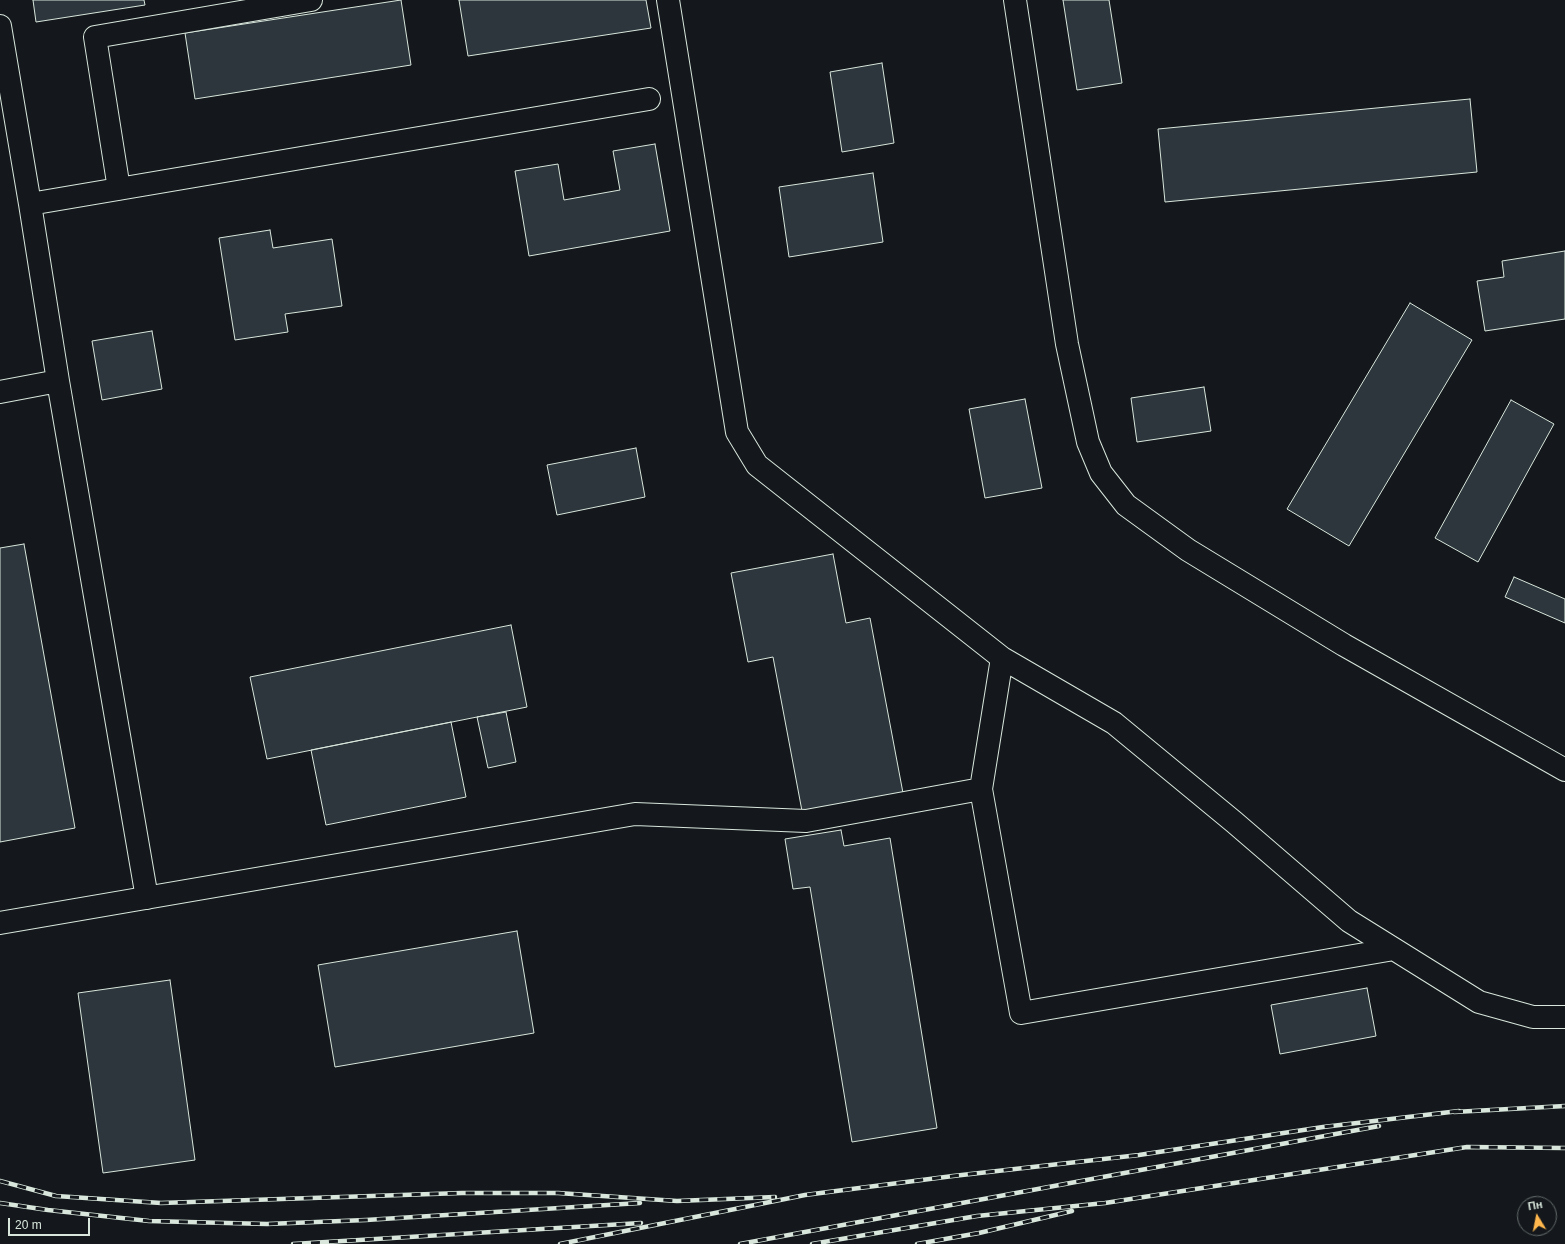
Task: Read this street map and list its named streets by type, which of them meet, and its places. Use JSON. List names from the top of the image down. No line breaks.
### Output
{"scale_bar":"20 m","north":"top"}
